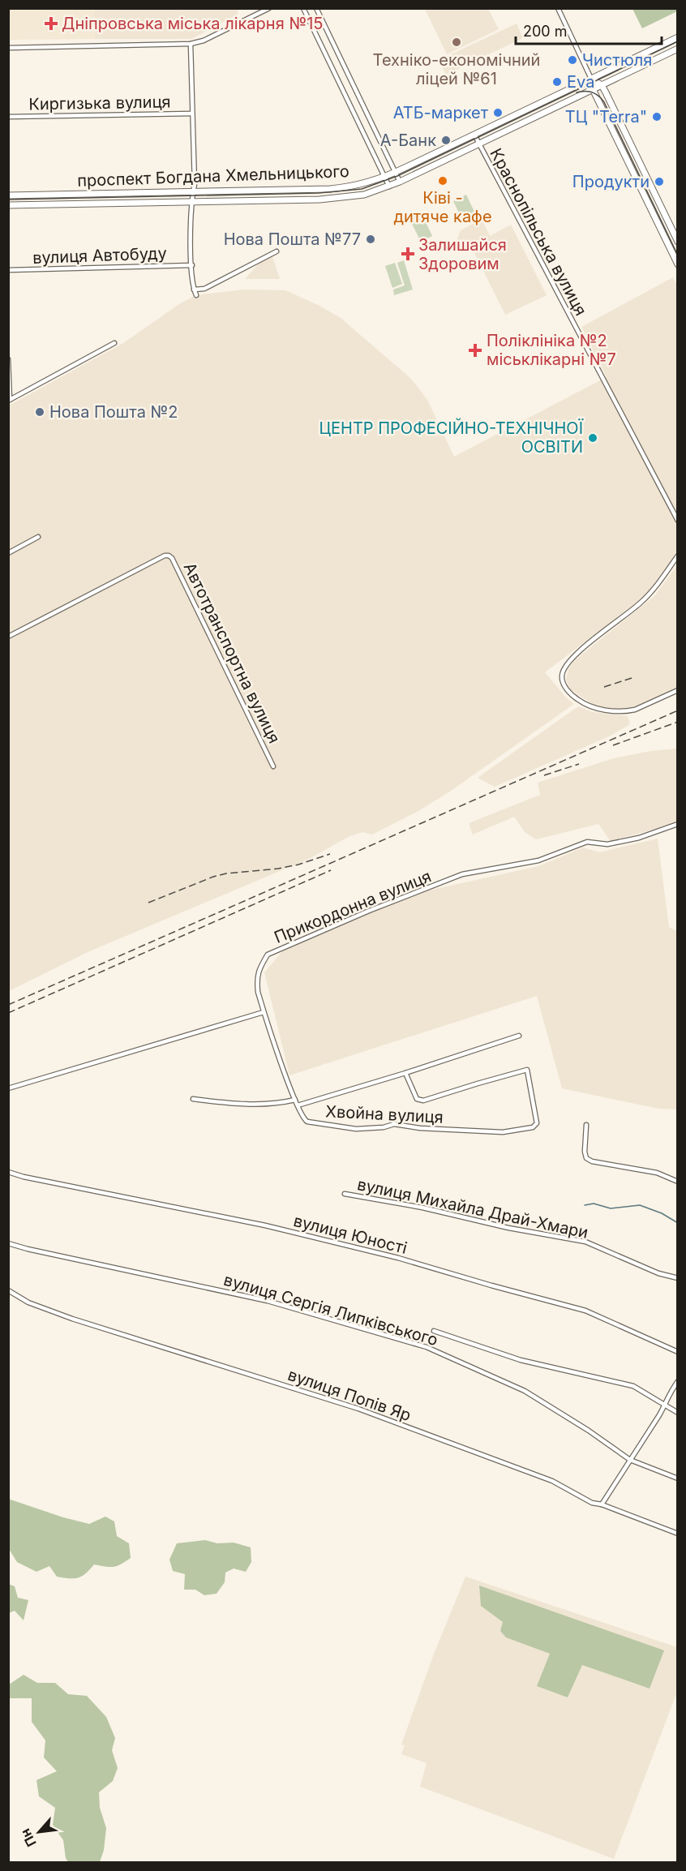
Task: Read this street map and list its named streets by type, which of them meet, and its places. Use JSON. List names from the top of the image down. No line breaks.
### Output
{"streets":{"main road":["проспект Богдана Хмельницького"],"street":["Киргизька вулиця","Краснопільська вулиця","вулиця Автобуду","Автотранспортна вулиця","Прикордонна вулиця","Хвойна вулиця","вулиця Михайла Драй-Хмари","вулиця Юності","вулиця Сергія Липківського","вулиця Попів Яр"]},"crossings":[["проспект Богдана Хмельницького","Краснопільська вулиця"],["Прикордонна вулиця","Хвойна вулиця"]],"places":{"health":["Дніпровська міська лікарня №15","Залишайся Здоровим","Поліклініка №2 міськлікарні №7"],"other":["Техніко-економічний ліцей №61","Чистюля","Eva","АТБ-маркет","ТЦ \"Terra\"","А-Банк","Ківі - дитяче кафе","Продукти","Нова Пошта №77","Нова Пошта №2","ЦЕНТР ПРОФЕСІЙНО-ТЕХНІЧНОЇ ОСВІТИ"]},"scale_bar":"200 m","north":"bottom left"}
